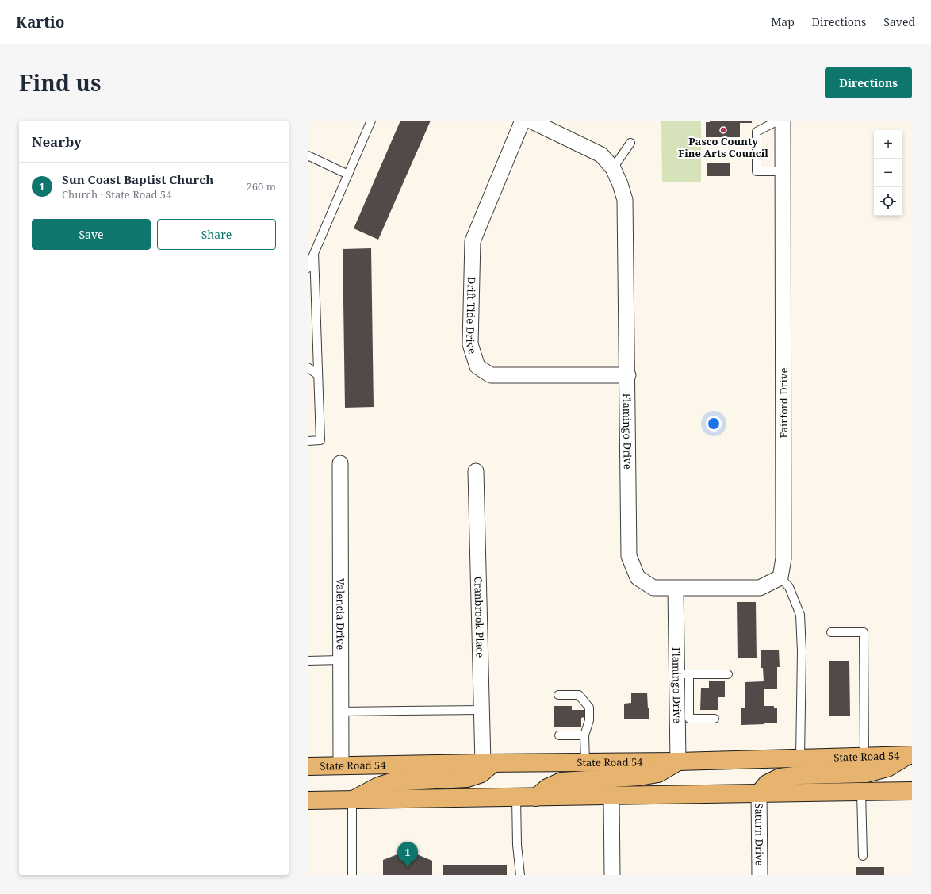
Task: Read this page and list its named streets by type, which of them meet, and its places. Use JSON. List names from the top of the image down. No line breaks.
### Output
{"streets":{"main road":["State Road 54"],"street":["Drift Tide Drive","Fairford Drive","Flamingo Drive","Valencia Drive","Cranbrook Place","Saturn Drive"]},"crossings":[["Drift Tide Drive","Flamingo Drive"],["Flamingo Drive","State Road 54"],["Valencia Drive","State Road 54"],["Cranbrook Place","State Road 54"]],"places":["Pasco County Fine Arts Council"],"page":{"header":"Kartio","nav":["Map","Directions","Saved"],"title":"Find us","buttons":["Directions",["Save","Share"]],"heading":"Nearby","map_buttons":["+","−"],"list":[{"mark":"1","name":"Sun Coast Baptist Church","note":"Church · State Road 54","value":"260 m"}],"pins":"1"}}
